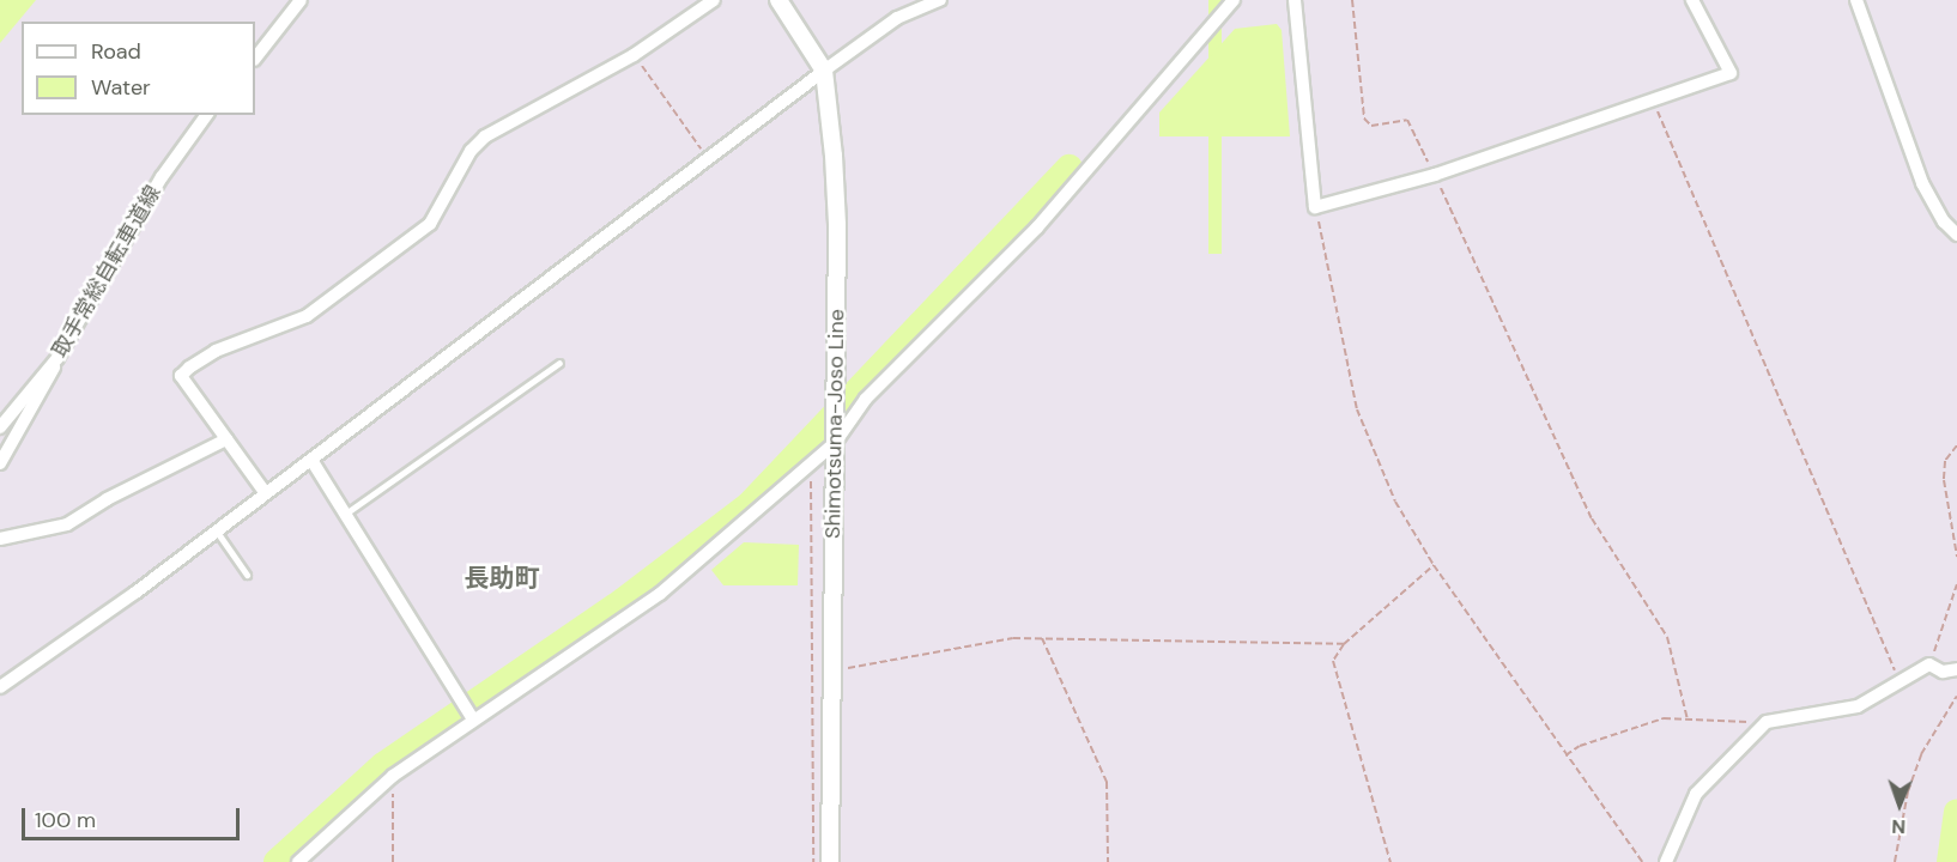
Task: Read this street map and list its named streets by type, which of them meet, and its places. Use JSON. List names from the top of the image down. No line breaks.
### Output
{"streets":{"main road":["Shimotsuma-Joso Line"],"street":["取手常総自転車道線"]},"districts":["長助町"],"legend":["Road","Water"],"scale_bar":"100 m","north":"bottom"}
